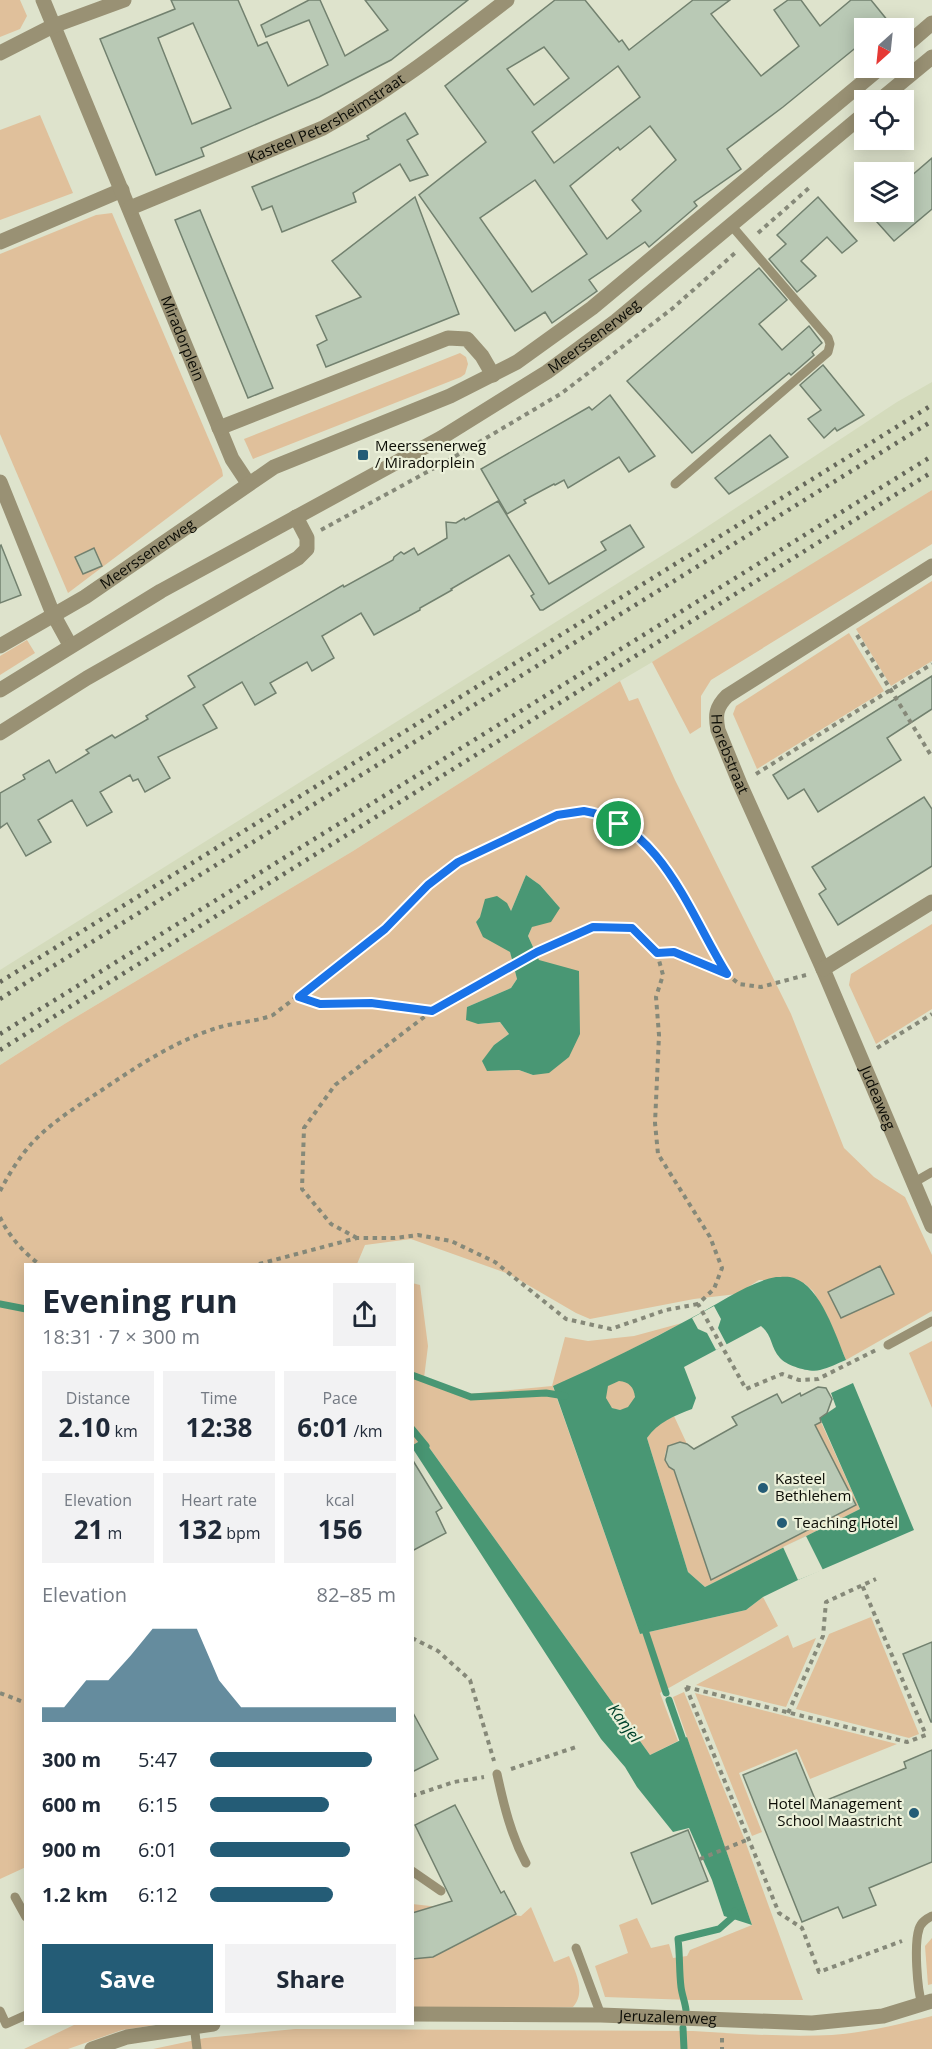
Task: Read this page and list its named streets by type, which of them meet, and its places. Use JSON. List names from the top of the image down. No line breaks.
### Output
{"streets":{"street":["Kasteel Petersheimstraat","Meerssenerweg","Miradorplein","Horebstraat","Judeaweg","Jeruzalemweg"]},"crossings":[["Kasteel Petersheimstraat","Miradorplein"],["Meerssenerweg","Miradorplein"],["Horebstraat","Judeaweg"]],"water":["Kanjel"],"places":{"transit":["Meerssenerweg / Miradorplein"],"other":["Kasteel Bethlehem","Teaching Hotel","Hotel Management School Maastricht"]},"north":"bottom left","page":{"heading":["Evening run","18:31 · 7 × 300 m"],"stats":[["Distance","2.10 km"],["Time","12:38"],["Pace","6:01 /km"],["Elevation","21 m"],["Heart rate","132 bpm"],["kcal","156"]],"chart":["Elevation","82–85 m"],"list":[{"name":"300 m","note":"5:47"},{"name":"600 m","note":"6:15"},{"name":"900 m","note":"6:01"},{"name":"1.2 km","note":"6:12"}],"buttons":["Save","Share"]}}
